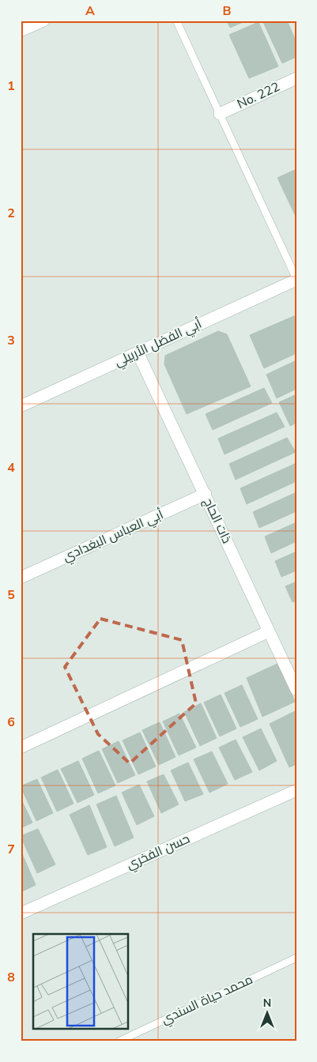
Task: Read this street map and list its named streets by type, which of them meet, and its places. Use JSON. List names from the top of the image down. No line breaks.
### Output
{"streets":{"street":["No. 222","أبي الفضل الأربيلي","ذات الحاج","أبي العباس البغدادي","حسن الفخري"],"lane":["محمد حياة السندي"]},"crossings":[["أبي الفضل الأربيلي","ذات الحاج"],["ذات الحاج","أبي العباس البغدادي"]],"north":"top","grid":{"columns":["A","B"],"rows":["1","2","3","4","5","6","7","8"]}}
